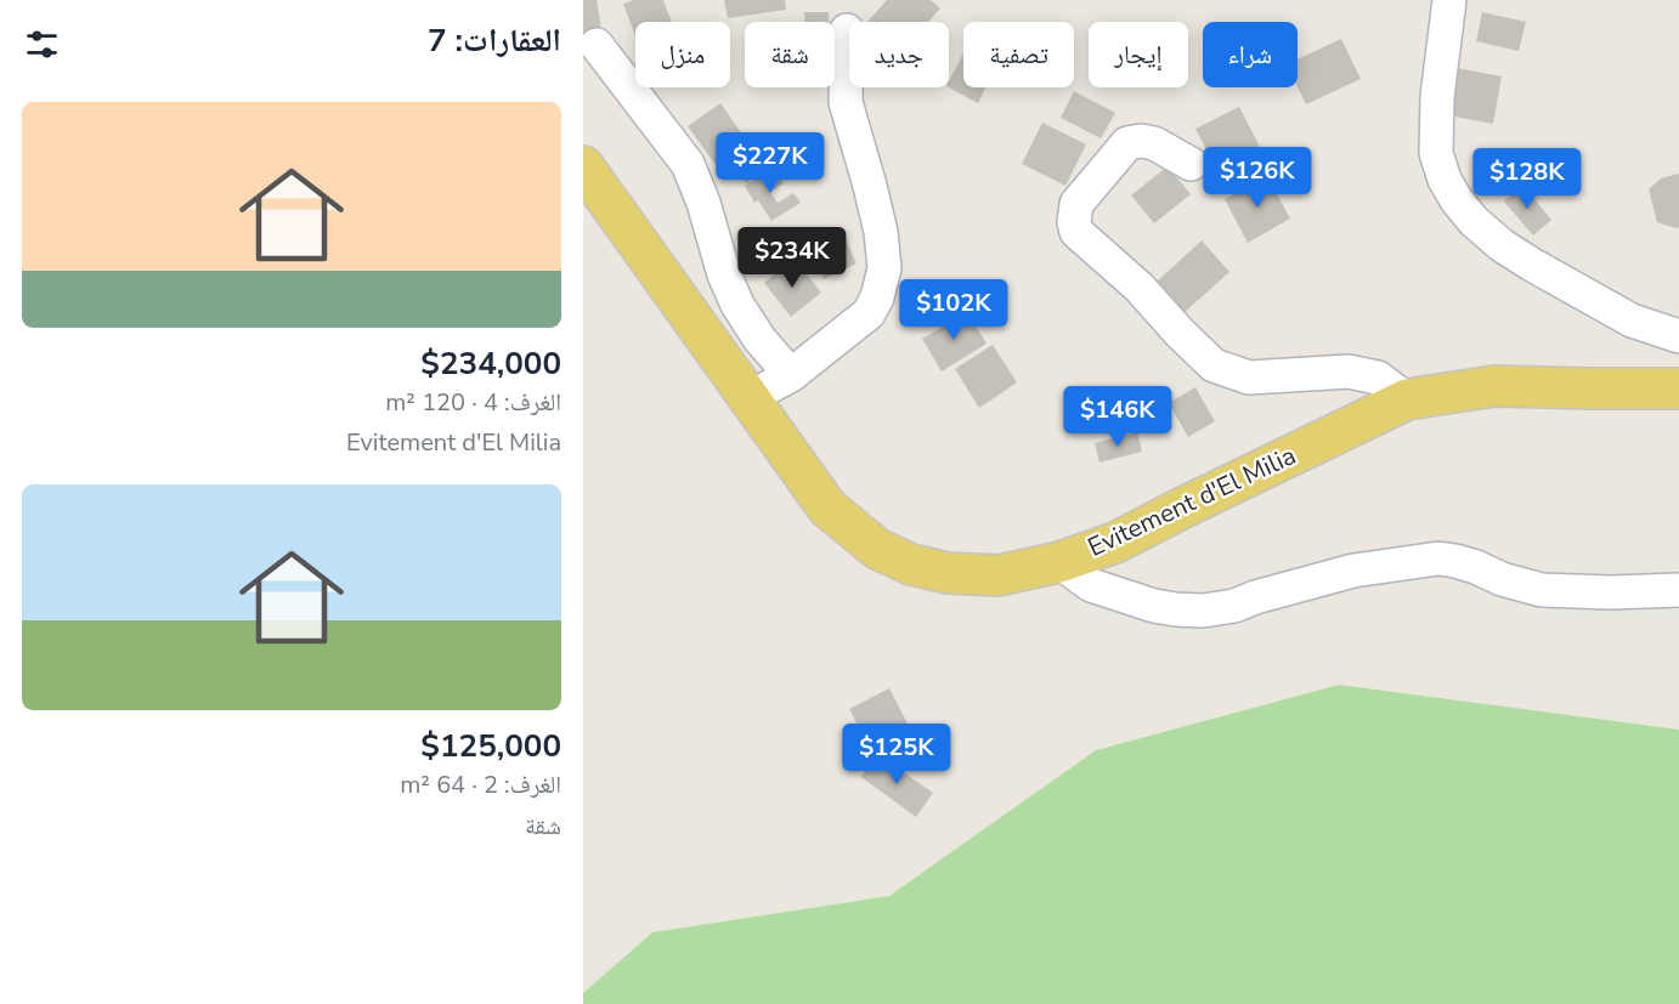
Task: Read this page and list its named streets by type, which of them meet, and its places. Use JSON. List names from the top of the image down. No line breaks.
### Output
{"streets":{"main road":["Evitement d'El Milia"]},"page":{"heading":"العقارات: 7","chip":["شراء","إيجار","تصفية","جديد","شقة","منزل"],"list":[{"name":"$234,000","note":"الغرف: 4 · 120 m² · Evitement d'El Milia"},{"name":"$125,000","note":"الغرف: 2 · 64 m² · شقة"}],"price":["$227K","$126K","$128K","$234K","$102K","$146K","$125K"]}}
